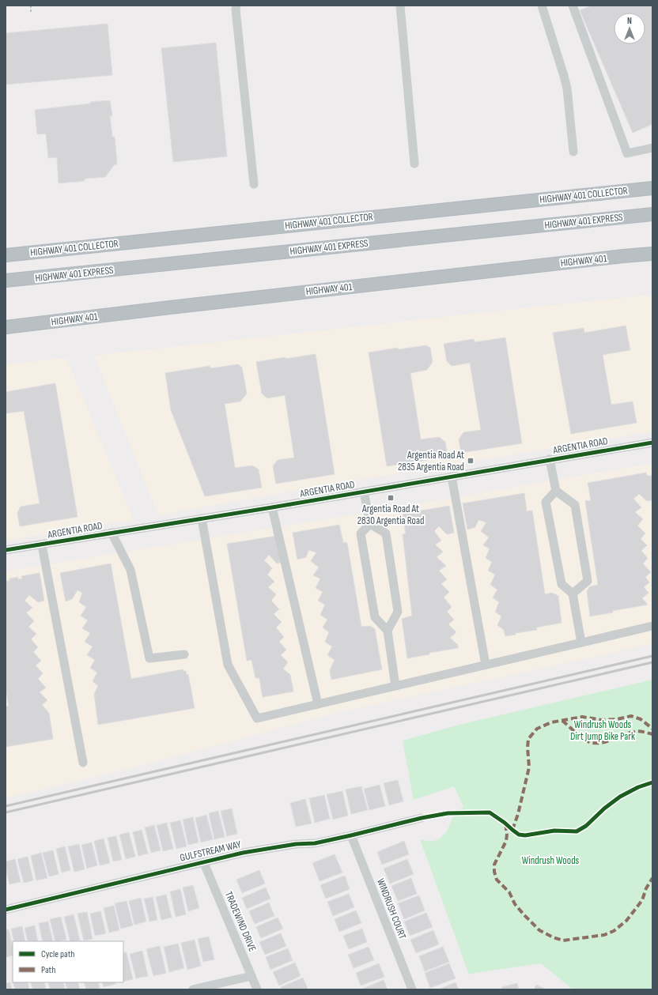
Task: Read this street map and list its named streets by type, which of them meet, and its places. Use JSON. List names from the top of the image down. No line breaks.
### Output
{"streets":{"highway":["HIGHWAY 401 COLLECTOR","HIGHWAY 401 EXPRESS","HIGHWAY 401"],"street":["ARGENTIA ROAD","GULFSTREAM WAY","WINDRUSH COURT","TRADEWIND DRIVE"]},"crossings":[["GULFSTREAM WAY","WINDRUSH COURT"],["GULFSTREAM WAY","TRADEWIND DRIVE"]],"parks":["Windrush Woods Dirt Jump Bike Park","Windrush Woods"],"places":{"transit":["Argentia Road At 2835 Argentia Road","Argentia Road At 2830 Argentia Road"]},"legend":["Cycle path","Path"],"north":"top"}
